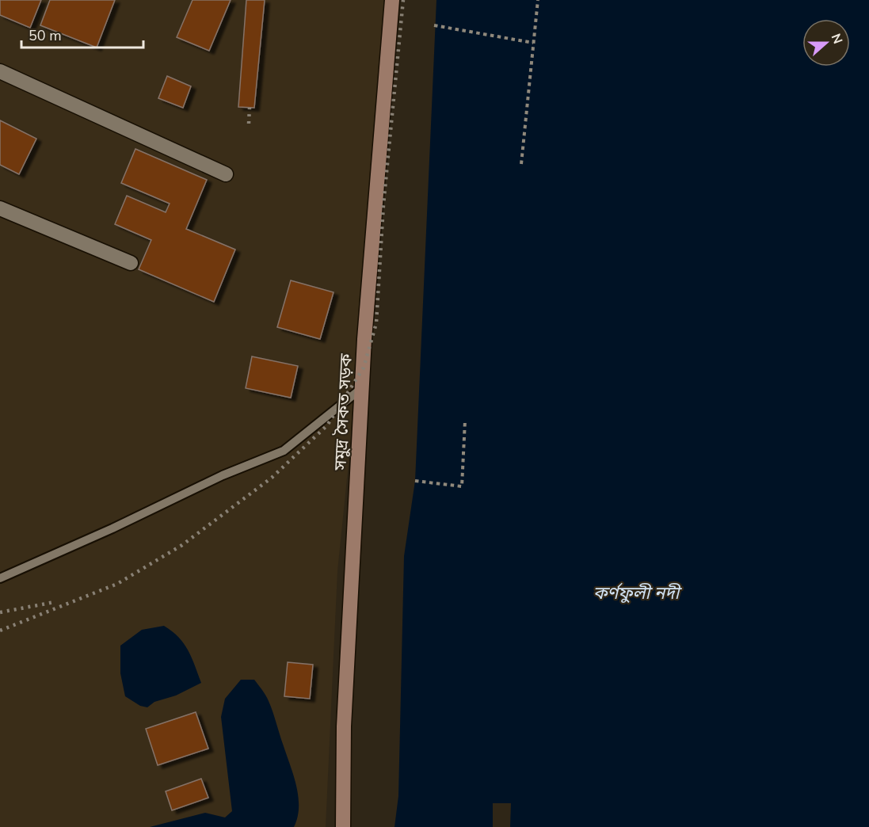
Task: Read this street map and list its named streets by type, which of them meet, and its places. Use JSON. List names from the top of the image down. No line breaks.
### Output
{"streets":{"main road":["সমুদ্র সৈকত সড়ক"]},"water":["কর্ণফুলী নদী"],"scale_bar":"50 m","north":"right"}
